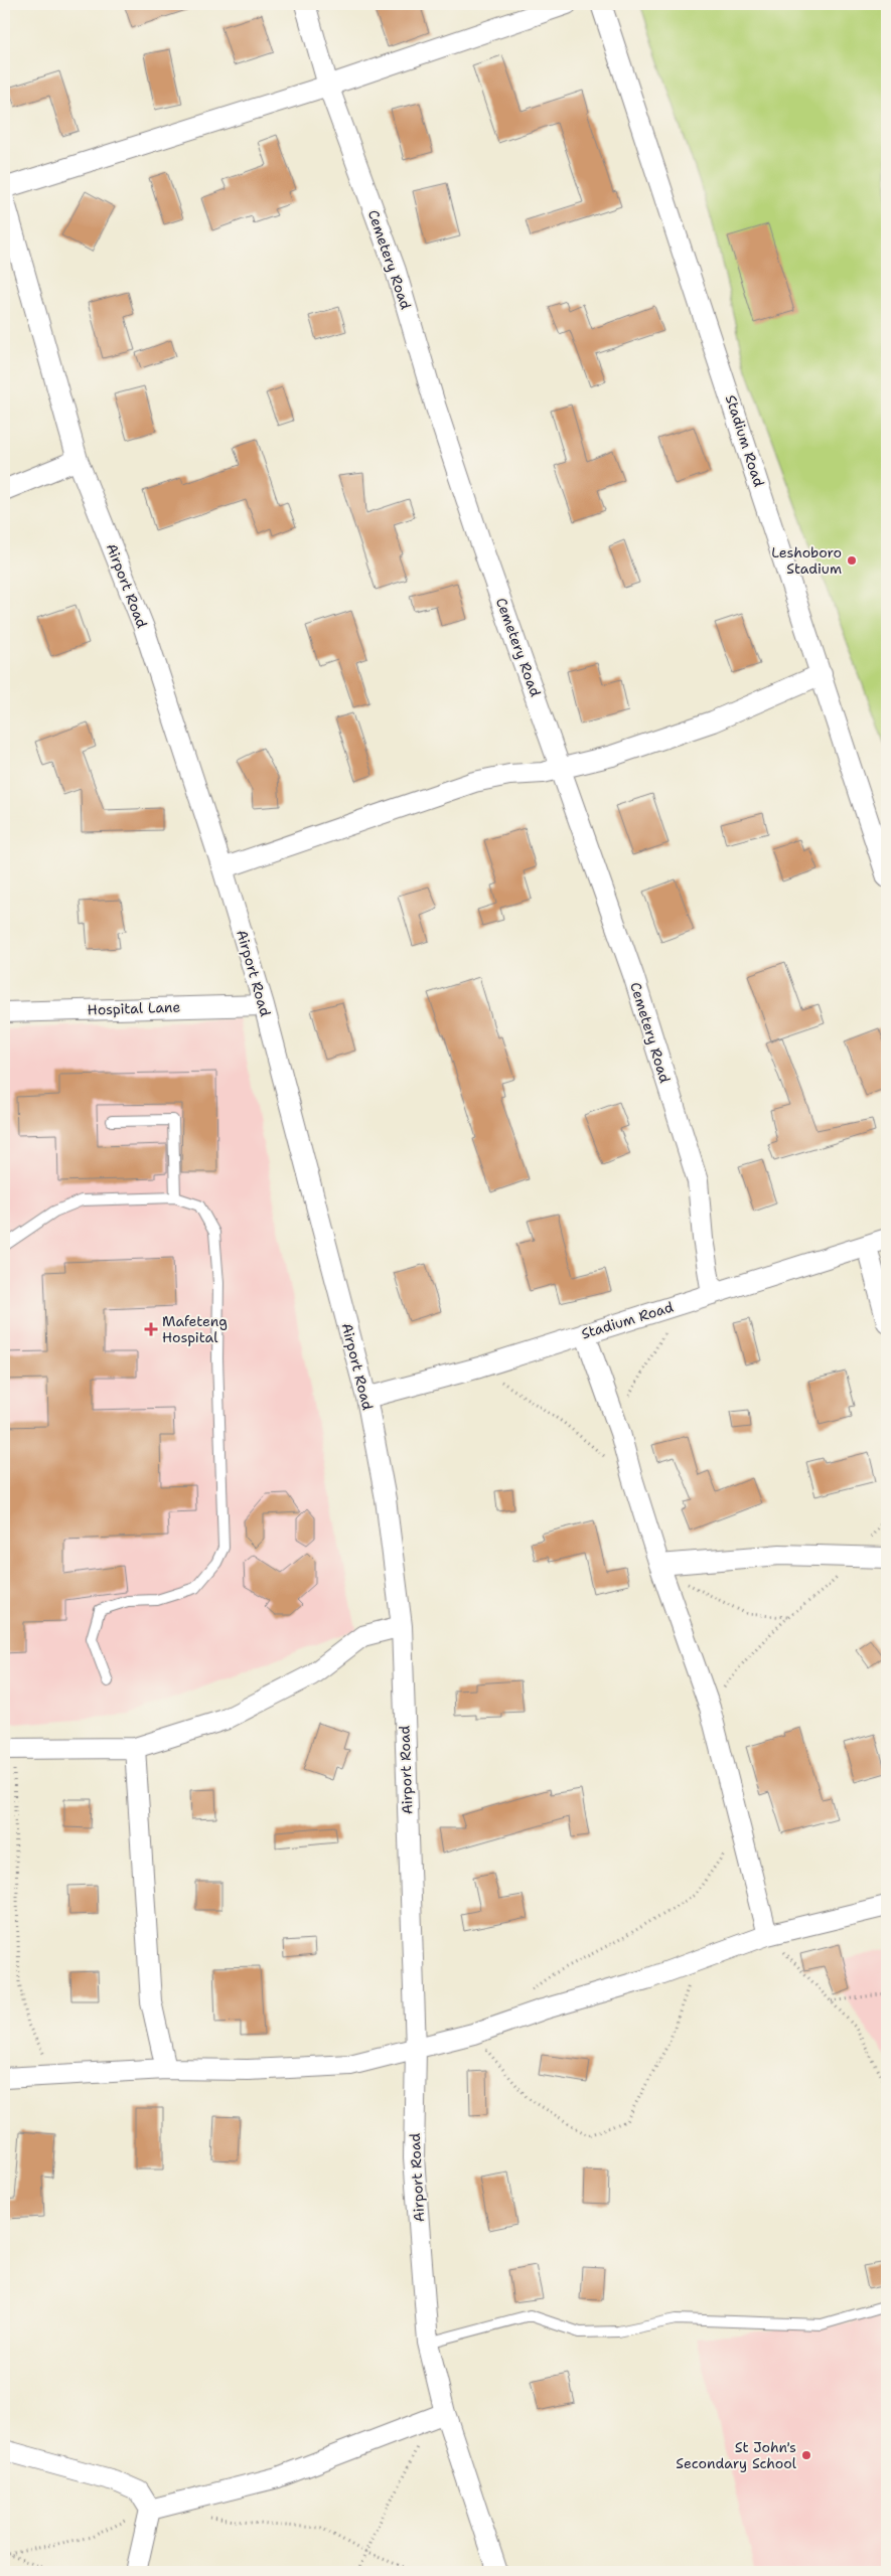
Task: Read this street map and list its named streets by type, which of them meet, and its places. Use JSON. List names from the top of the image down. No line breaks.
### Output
{"streets":{"street":["Cemetery Road","Stadium Road","Airport Road","Hospital Lane"]},"crossings":[["Cemetery Road","Stadium Road"],["Stadium Road","Airport Road"],["Airport Road","Hospital Lane"]],"places":{"other":["Leshoboro Stadium","St John's Secondary School"],"health":["Mafeteng Hospital"]}}
